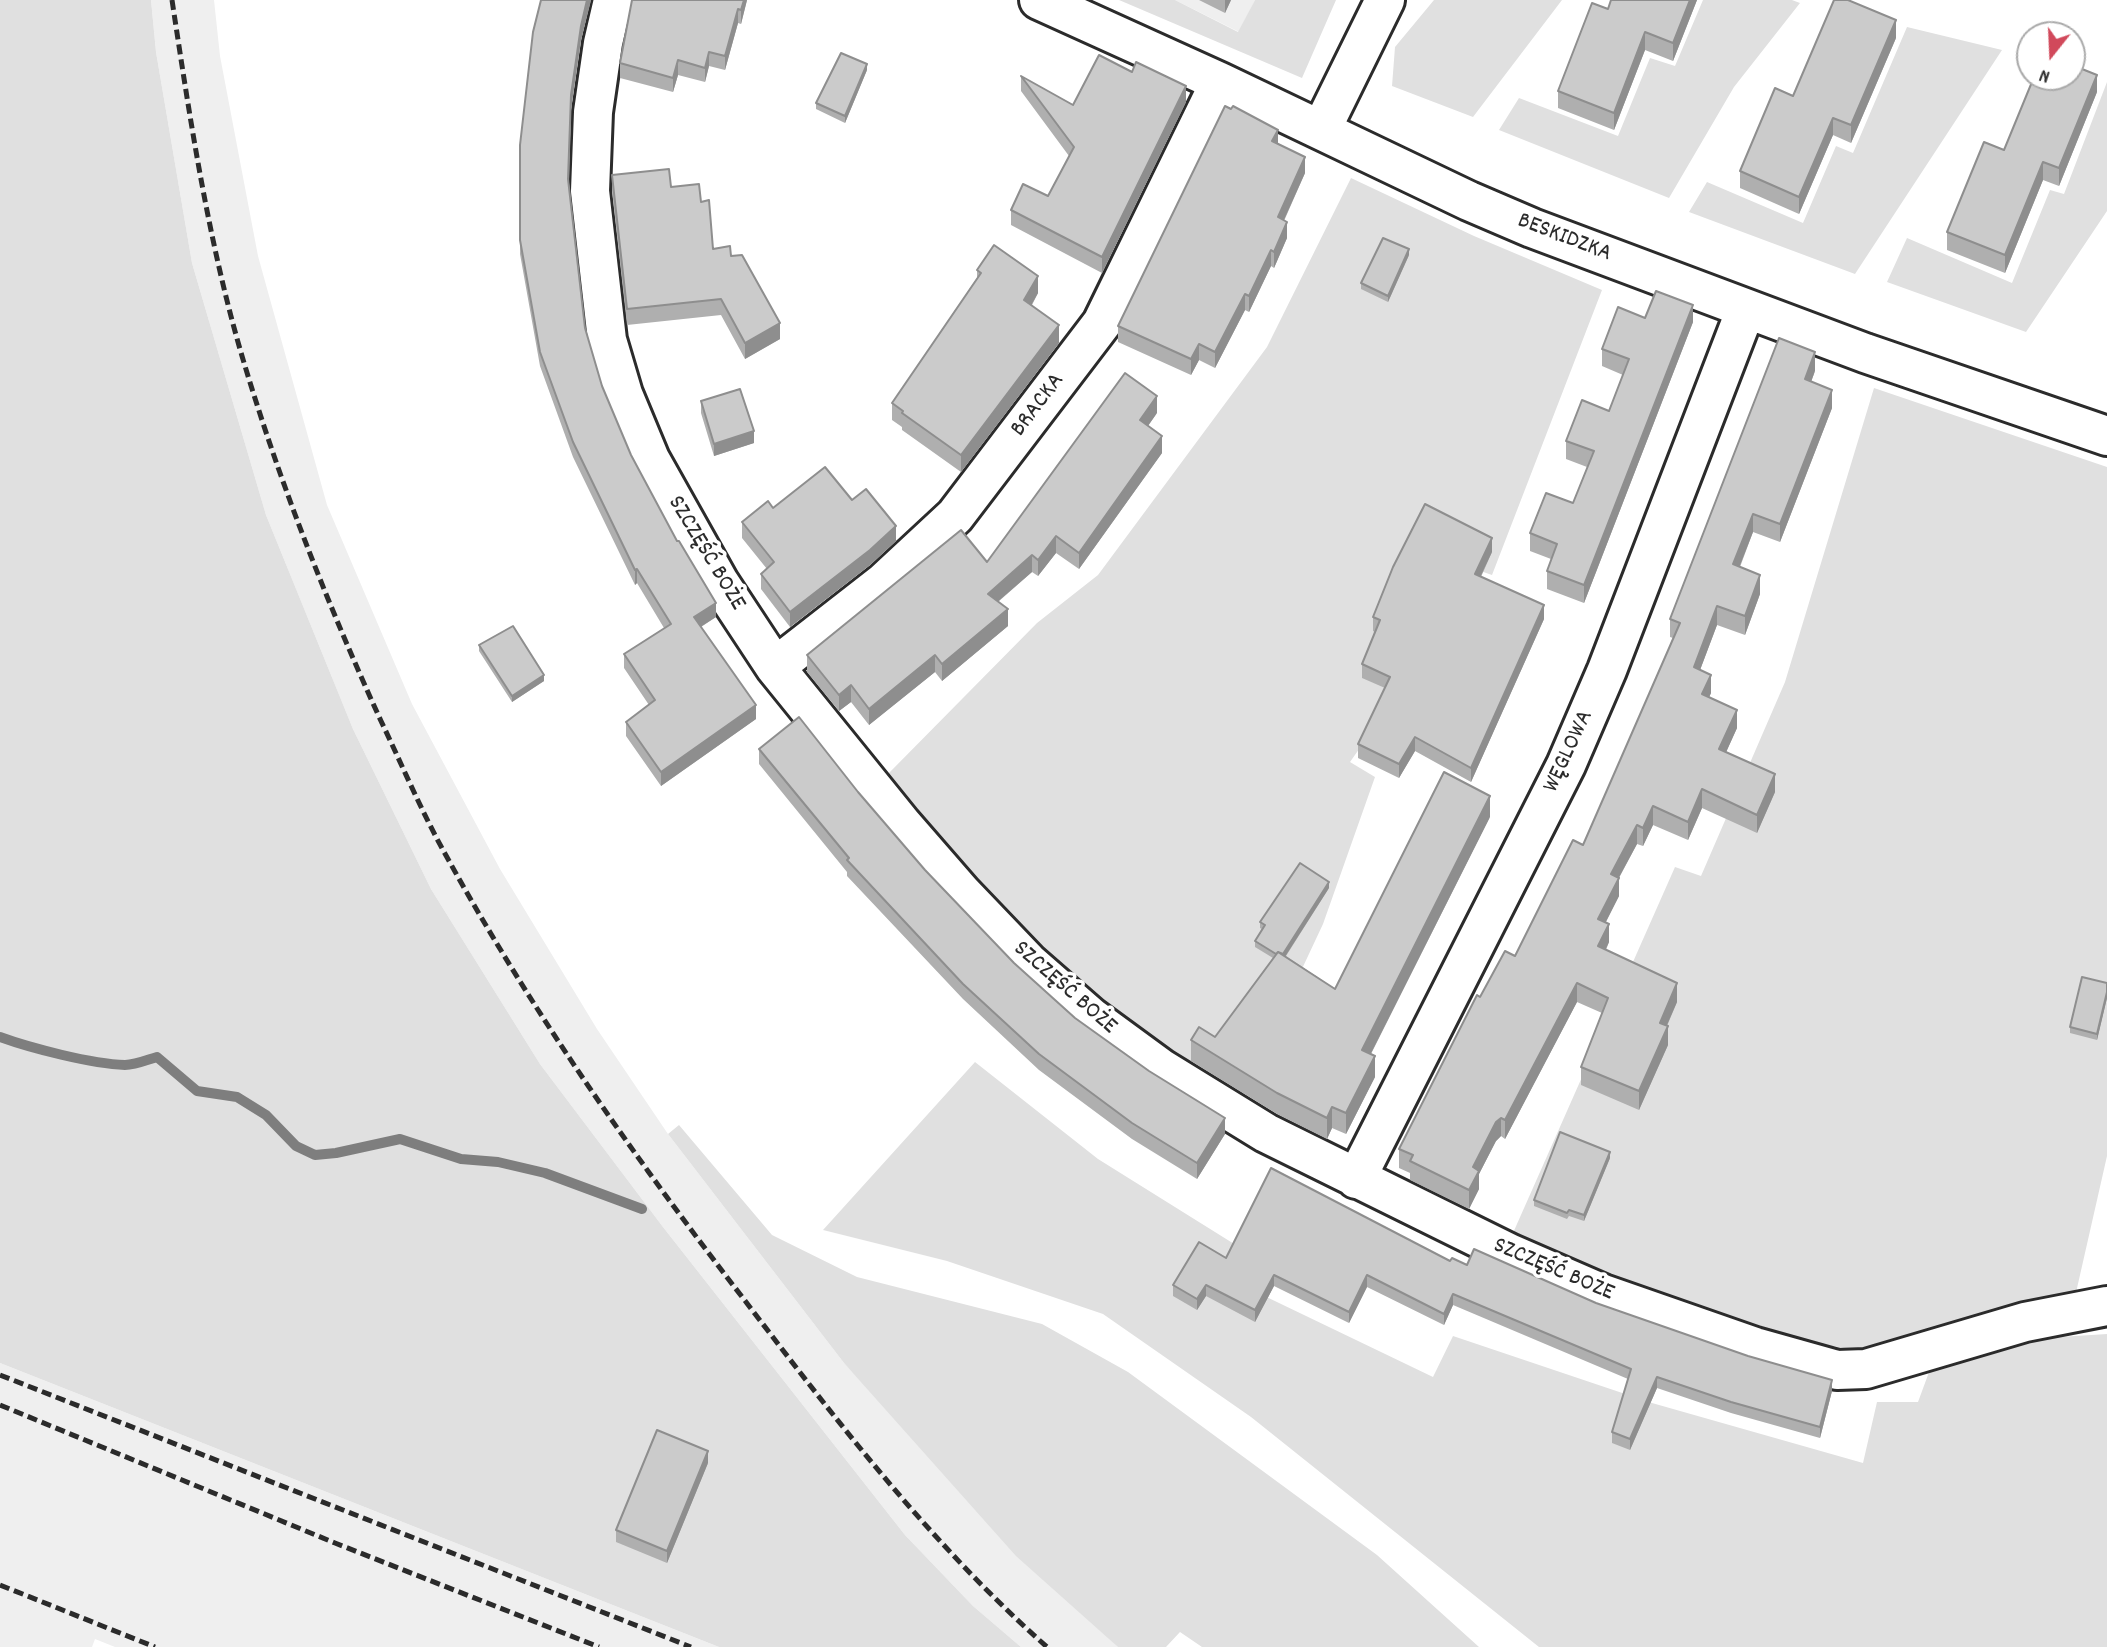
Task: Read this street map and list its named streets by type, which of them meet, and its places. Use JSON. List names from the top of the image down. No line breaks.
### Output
{"streets":{"street":["BESKIDZKA","BRACKA","SZCZĘŚĆ BOŻE","WĘGLOWA"]},"crossings":[["BESKIDZKA","BRACKA"],["BESKIDZKA","WĘGLOWA"],["BRACKA","SZCZĘŚĆ BOŻE"],["SZCZĘŚĆ BOŻE","WĘGLOWA"]],"north":"bottom"}
